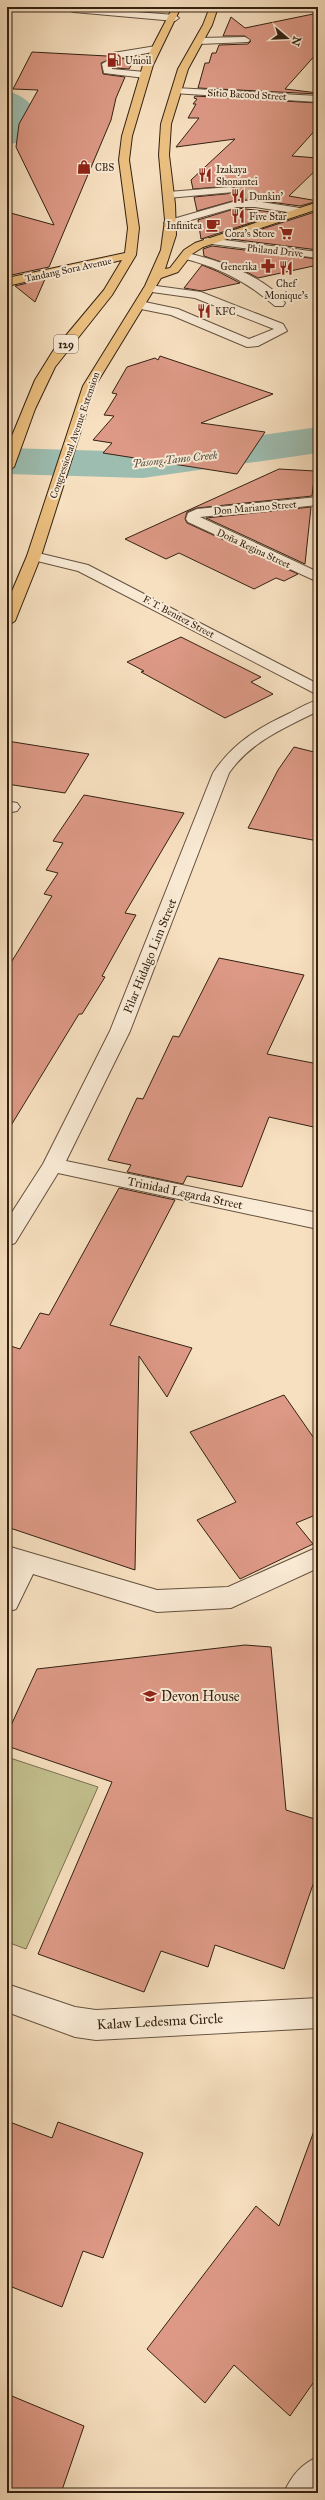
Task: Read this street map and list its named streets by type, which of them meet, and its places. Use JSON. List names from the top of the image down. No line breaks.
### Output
{"streets":{"main road":["Tandang Sora Avenue","129","Congressional Avenue Extension"],"street":["Sitio Bacood Street","Philand Drive","Don Mariano Street","Doña Regina Street","F. T. Benitez Street","Pilar Hidalgo Lim Street","Trinidad Legarda Street","Kalaw Ledesma Circle"]},"crossings":[["Sitio Bacood Street","Congressional Avenue Extension"],["Tandang Sora Avenue","129"],["Congressional Avenue Extension","F. T. Benitez Street"],["Don Mariano Street","Doña Regina Street"],["Pilar Hidalgo Lim Street","Trinidad Legarda Street"]],"water":["Pasong Tamo Creek"],"places":{"fuel station":["Unioil"],"shop":["CBS"],"restaurant":["Izakaya Shonantei","Dunkin'","Five Star","Chef Monique's","KFC"],"cafe":["Infinitea"],"supermarket":["Cora's Store"],"pharmacy":["Generika"],"school or university":["Devon House"]},"north":"right"}
